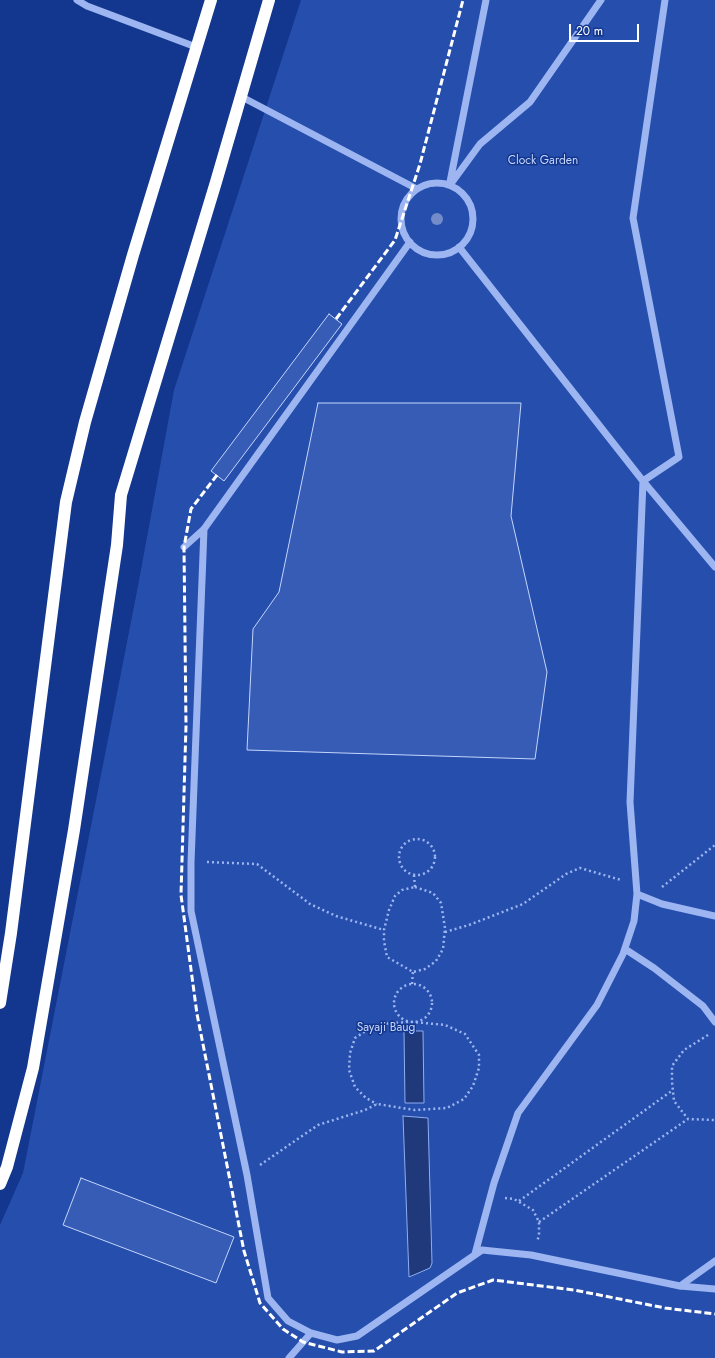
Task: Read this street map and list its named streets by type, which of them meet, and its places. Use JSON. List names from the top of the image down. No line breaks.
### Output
{"parks":["Clock Garden","Sayaji Baug"],"scale_bar":"20 m"}
